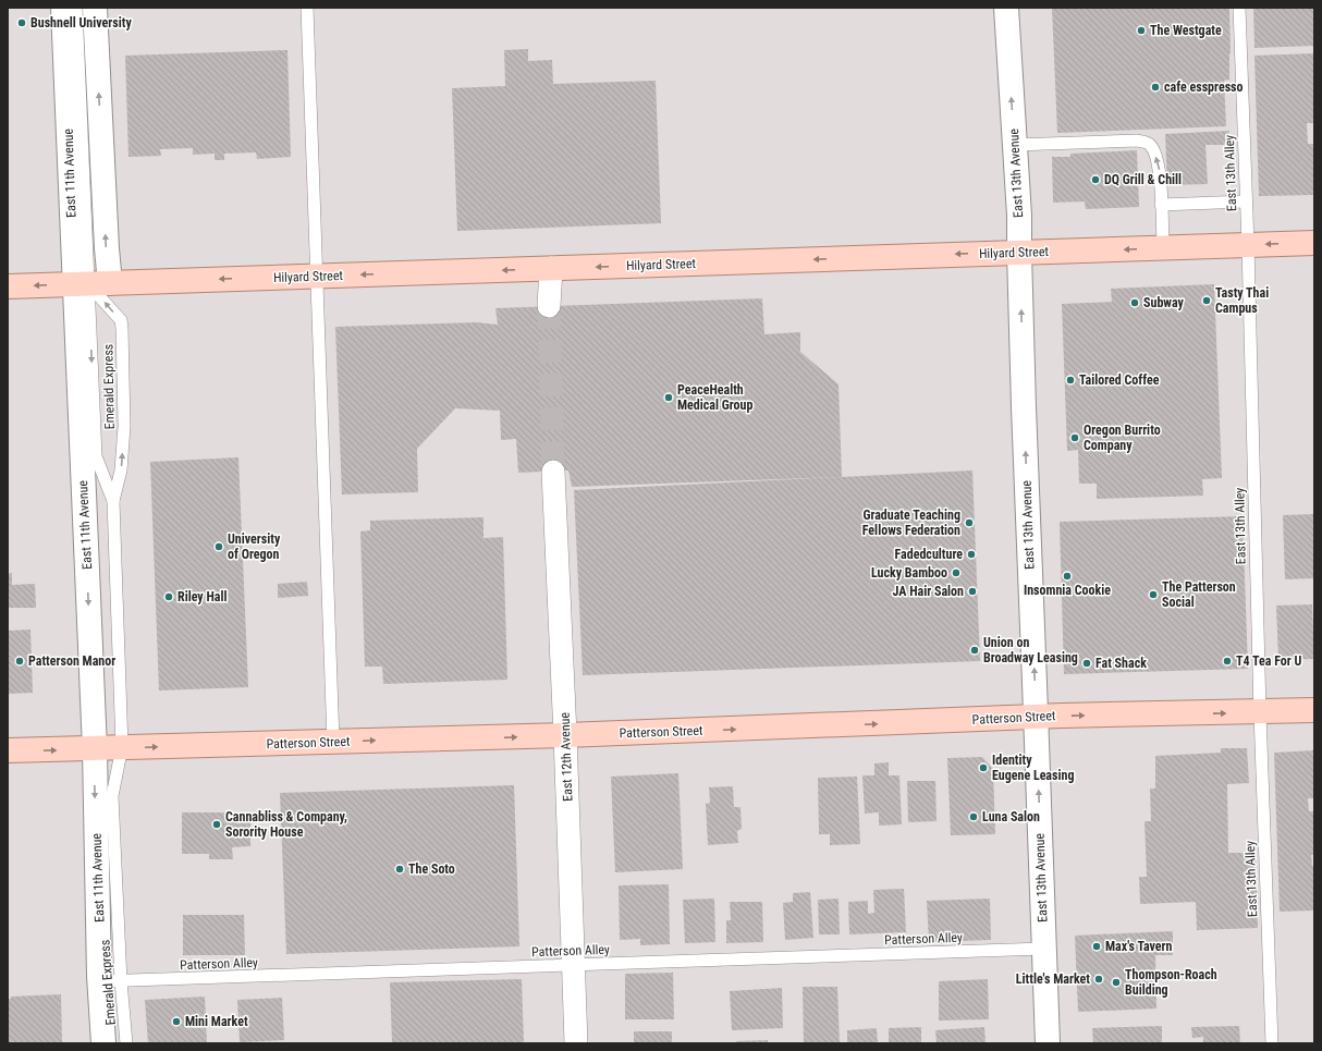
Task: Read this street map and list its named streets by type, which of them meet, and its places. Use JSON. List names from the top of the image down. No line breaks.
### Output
{"streets":{"main road":["East 11th Avenue","East 13th Avenue","Hilyard Street","Patterson Street"],"street":["East 12th Avenue"],"lane":["East 13th Alley","Emerald Express","Patterson Alley"]},"crossings":[["East 11th Avenue","Hilyard Street"],["East 11th Avenue","Emerald Express"],["East 11th Avenue","Patterson Street"],["East 11th Avenue","Patterson Alley"],["East 13th Avenue","Hilyard Street"],["East 13th Avenue","Patterson Street"],["East 13th Avenue","Patterson Alley"],["East 13th Alley","Hilyard Street"],["East 13th Alley","Patterson Street"],["Hilyard Street","Emerald Express"],["Emerald Express","Patterson Street"],["Emerald Express","Patterson Alley"],["Patterson Street","East 12th Avenue"],["East 12th Avenue","Patterson Alley"]],"one_way":["East 13th Avenue","Hilyard Street","Patterson Street"],"places":["Bushnell University","The Westgate","cafe esspresso","DQ Grill & Chill","Tasty Thai Campus","Subway","Tailored Coffee","PeaceHealth Medical Group","Oregon Burrito Company","Graduate Teaching Fellows Federation","University of Oregon","Fadedculture","Lucky Bamboo","Insomnia Cookie","JA Hair Salon","The Patterson Social","Riley Hall","Union on Broadway Leasing","Patterson Manor","T4 Tea For U","Fat Shack","Identity Eugene Leasing","Luna Salon","Cannabliss & Company, Sorority House","The Soto","Max's Tavern","Little's Market","Thompson-Roach Building","Mini Market"]}
